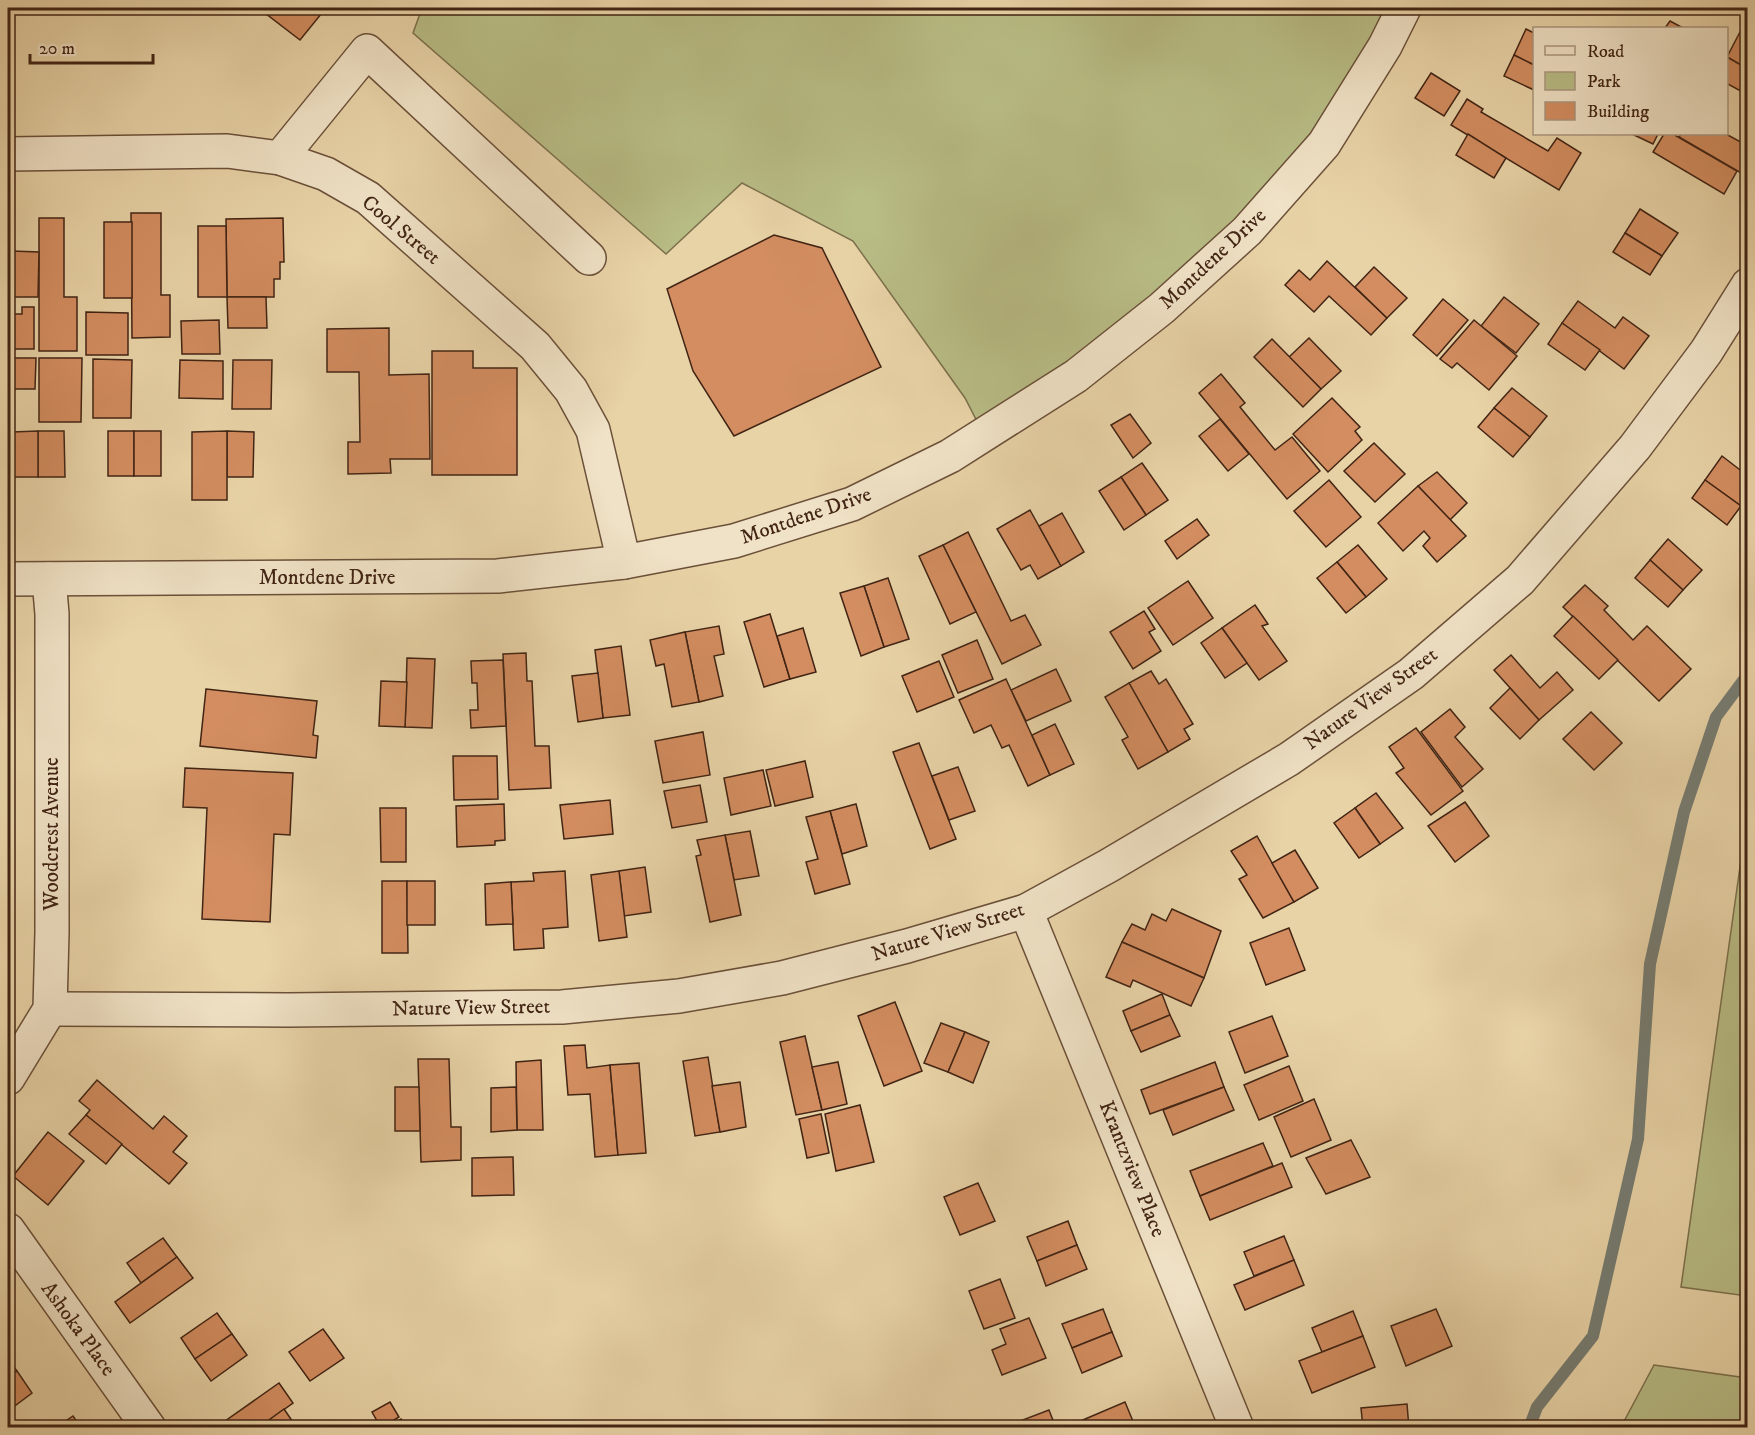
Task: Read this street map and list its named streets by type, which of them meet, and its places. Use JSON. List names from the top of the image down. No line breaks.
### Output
{"streets":{"street":["Cool Street","Montdene Drive","Nature View Street","Woodcrest Avenue","Krantzview Place","Ashoka Place"]},"crossings":[["Cool Street","Montdene Drive"],["Montdene Drive","Woodcrest Avenue"],["Nature View Street","Woodcrest Avenue"],["Nature View Street","Krantzview Place"]],"legend":["Road","Park","Building"],"scale_bar":"20 m"}
